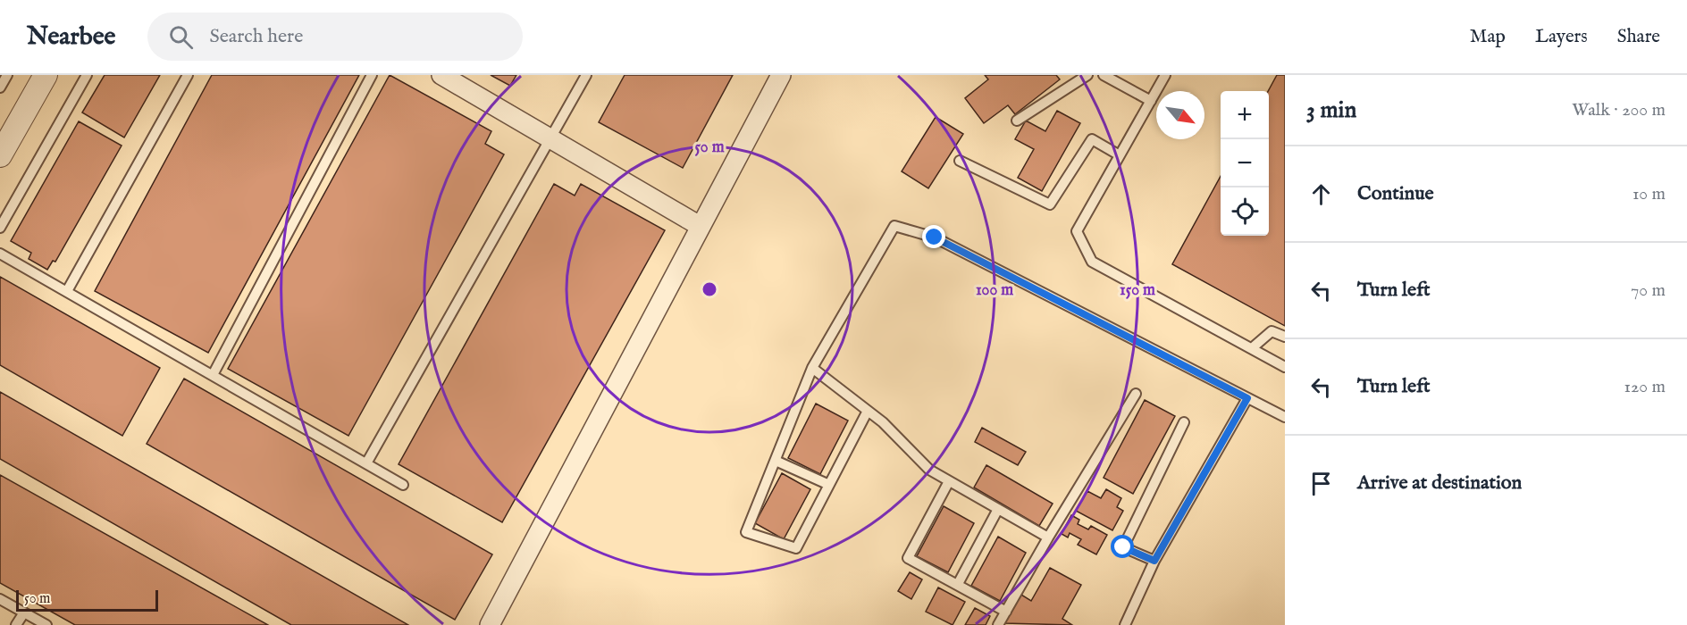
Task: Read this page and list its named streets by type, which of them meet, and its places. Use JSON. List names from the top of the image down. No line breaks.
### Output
{"scale_bar":"50 m","north":"bottom right","page":{"header":"Nearbee","search":"Search here","nav":["Map","Layers","Share"],"heading":["3 min","Walk · 200 m"],"map_buttons":["+","−"],"list":[["Continue","10 m"],["Turn left","70 m"],["Turn left","120 m"],"Arrive at destination"],"scale":"50 m"},"rings":["50 m","100 m","150 m"]}
